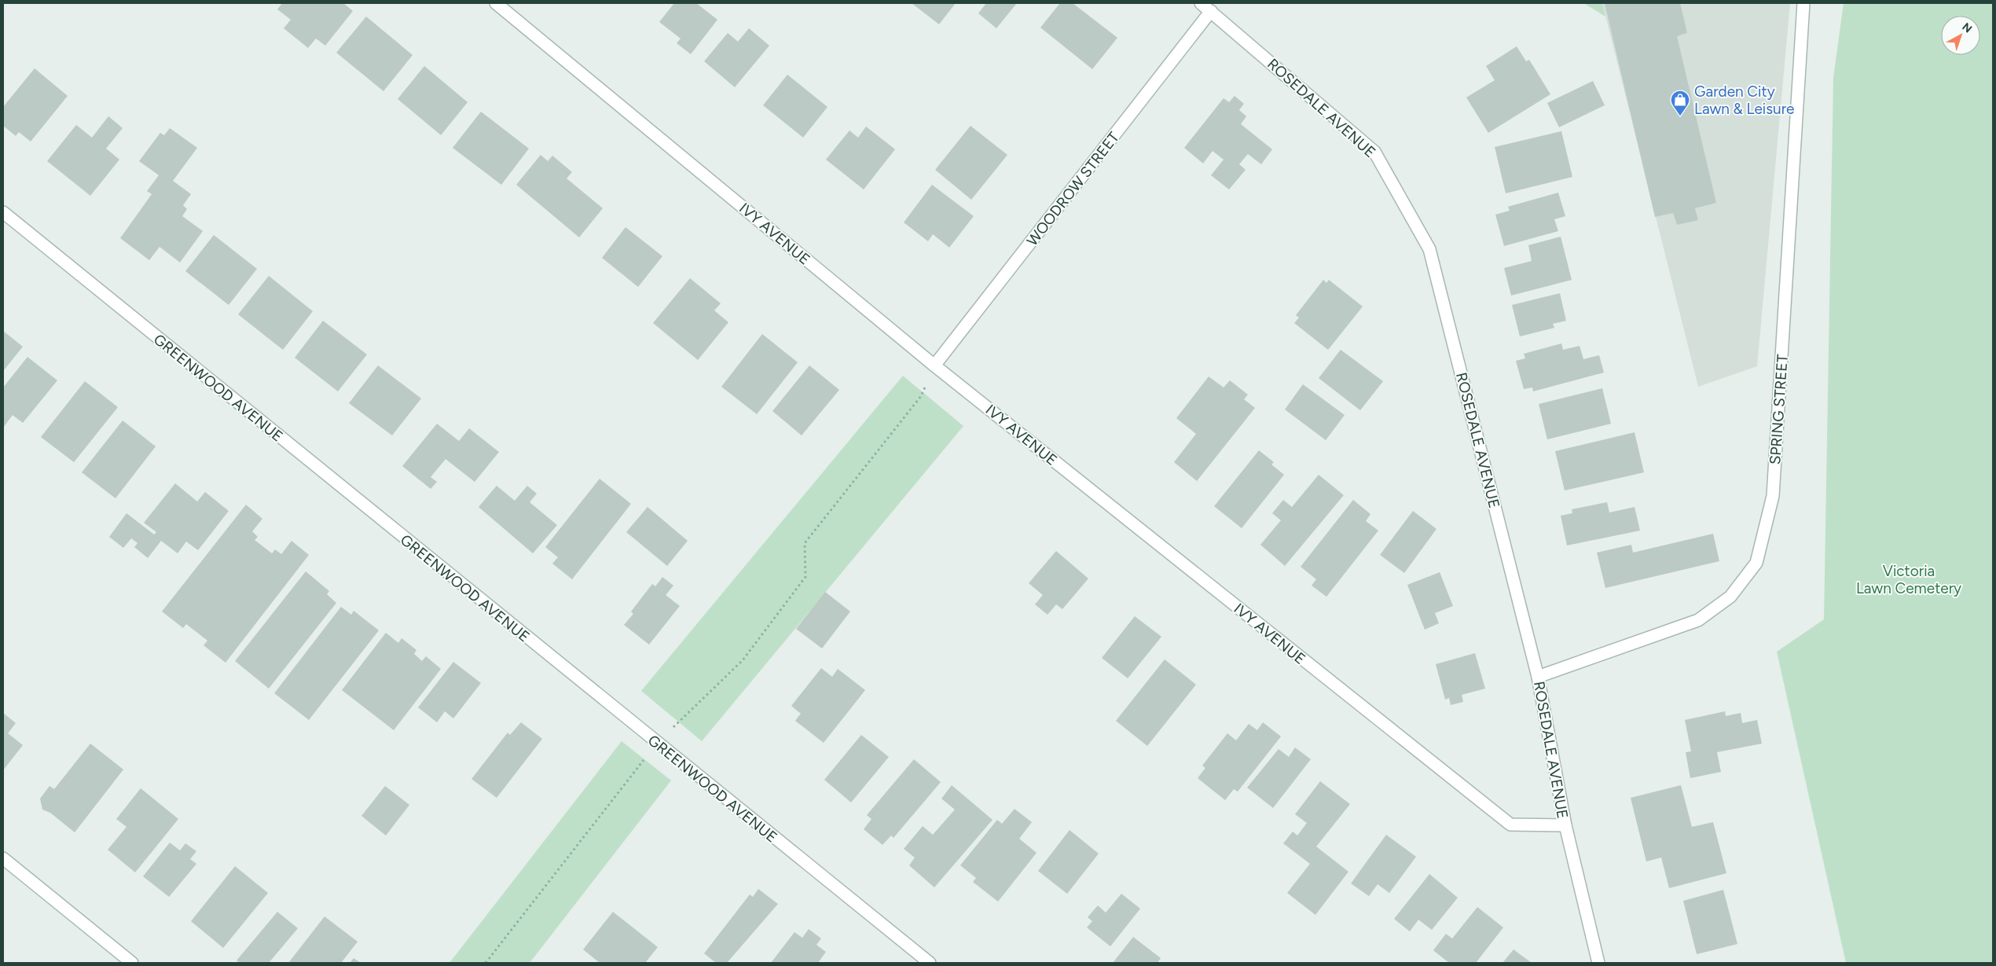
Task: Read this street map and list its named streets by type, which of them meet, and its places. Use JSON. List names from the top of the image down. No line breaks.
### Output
{"streets":{"street":["ROSEDALE AVENUE","WOODROW STREET","IVY AVENUE","GREENWOOD AVENUE","SPRING STREET"]},"crossings":[["ROSEDALE AVENUE","WOODROW STREET"],["ROSEDALE AVENUE","IVY AVENUE"],["ROSEDALE AVENUE","SPRING STREET"],["WOODROW STREET","IVY AVENUE"]],"parks":["Victoria Lawn Cemetery"],"places":{"shop":["Garden City Lawn & Leisure"]},"north":"top right"}
